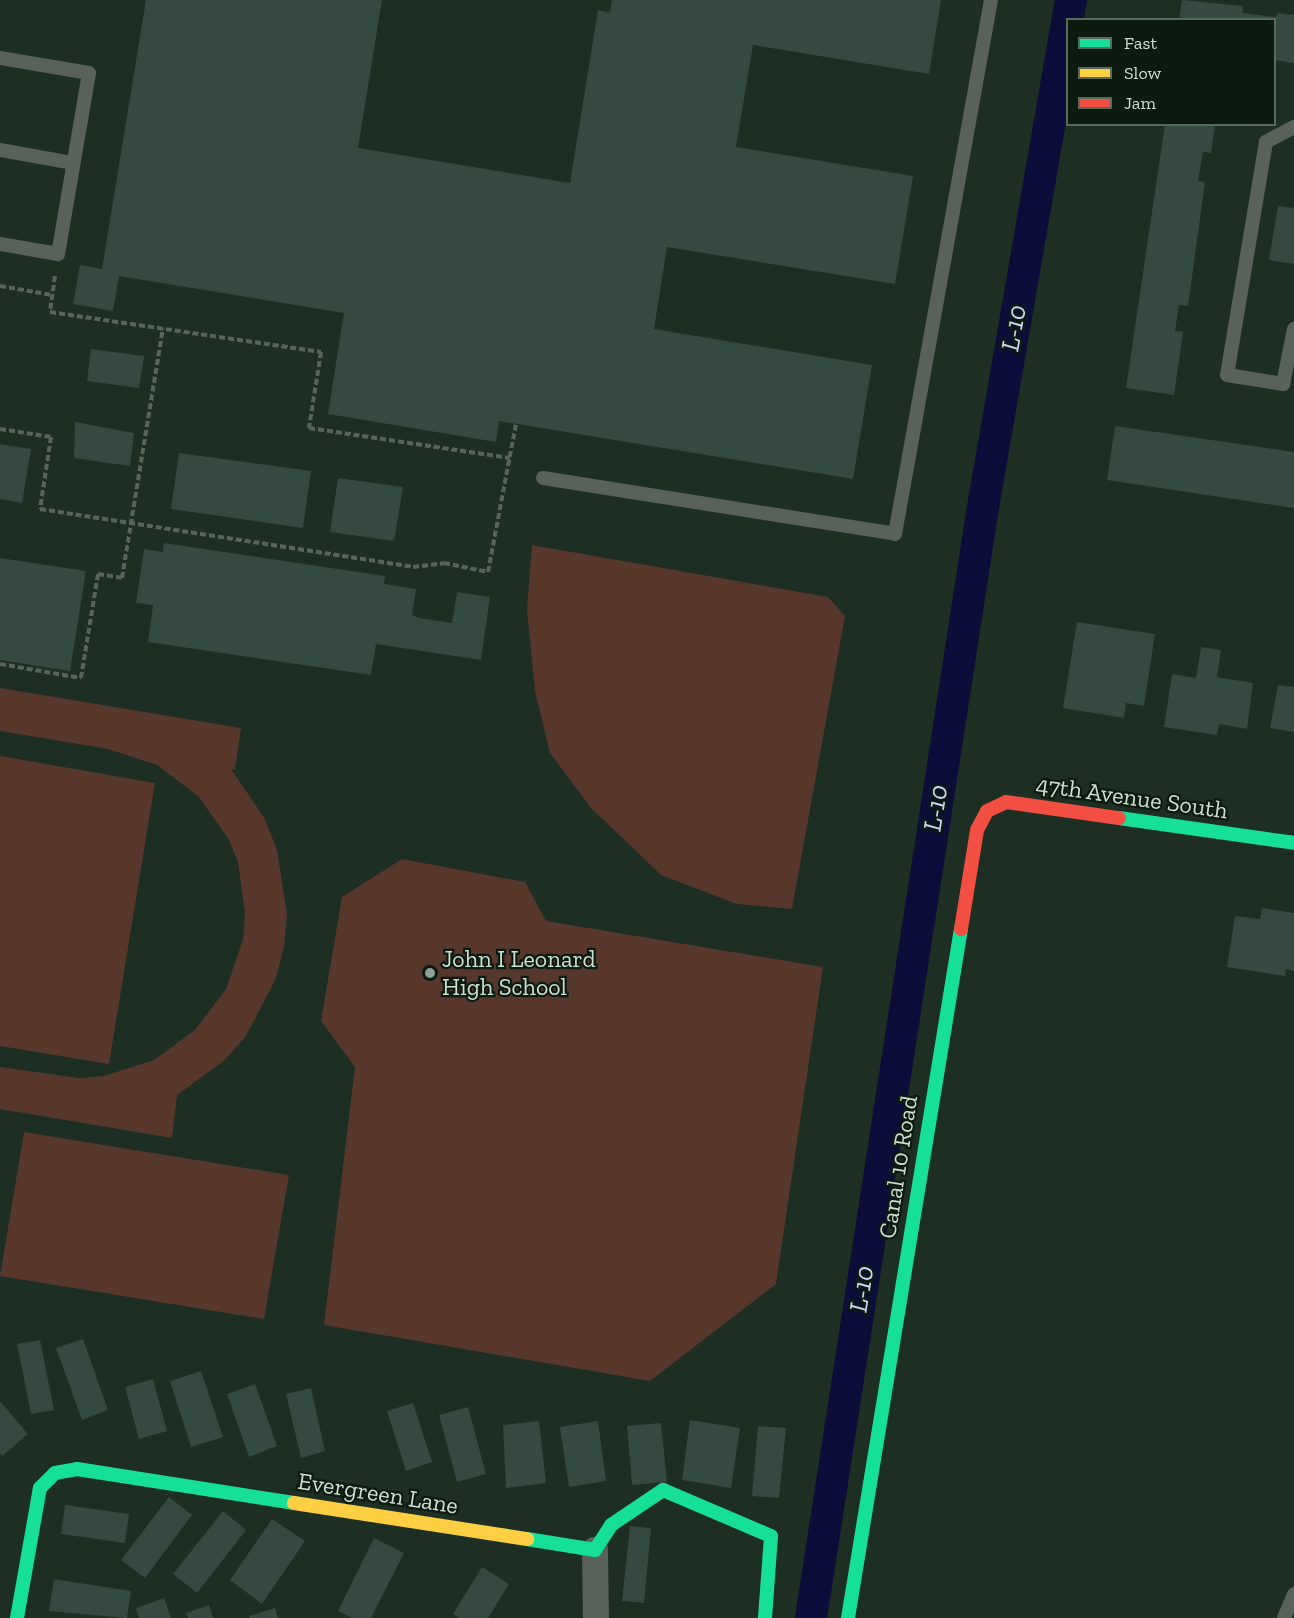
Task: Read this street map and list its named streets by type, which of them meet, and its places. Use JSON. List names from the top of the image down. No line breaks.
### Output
{"streets":{"street":["47th Avenue South","Canal 10 Road","Evergreen Lane"]},"crossings":[["47th Avenue South","Canal 10 Road"]],"water":["L-10"],"places":["John I Leonard High School"],"legend":["Fast","Slow","Jam"]}
